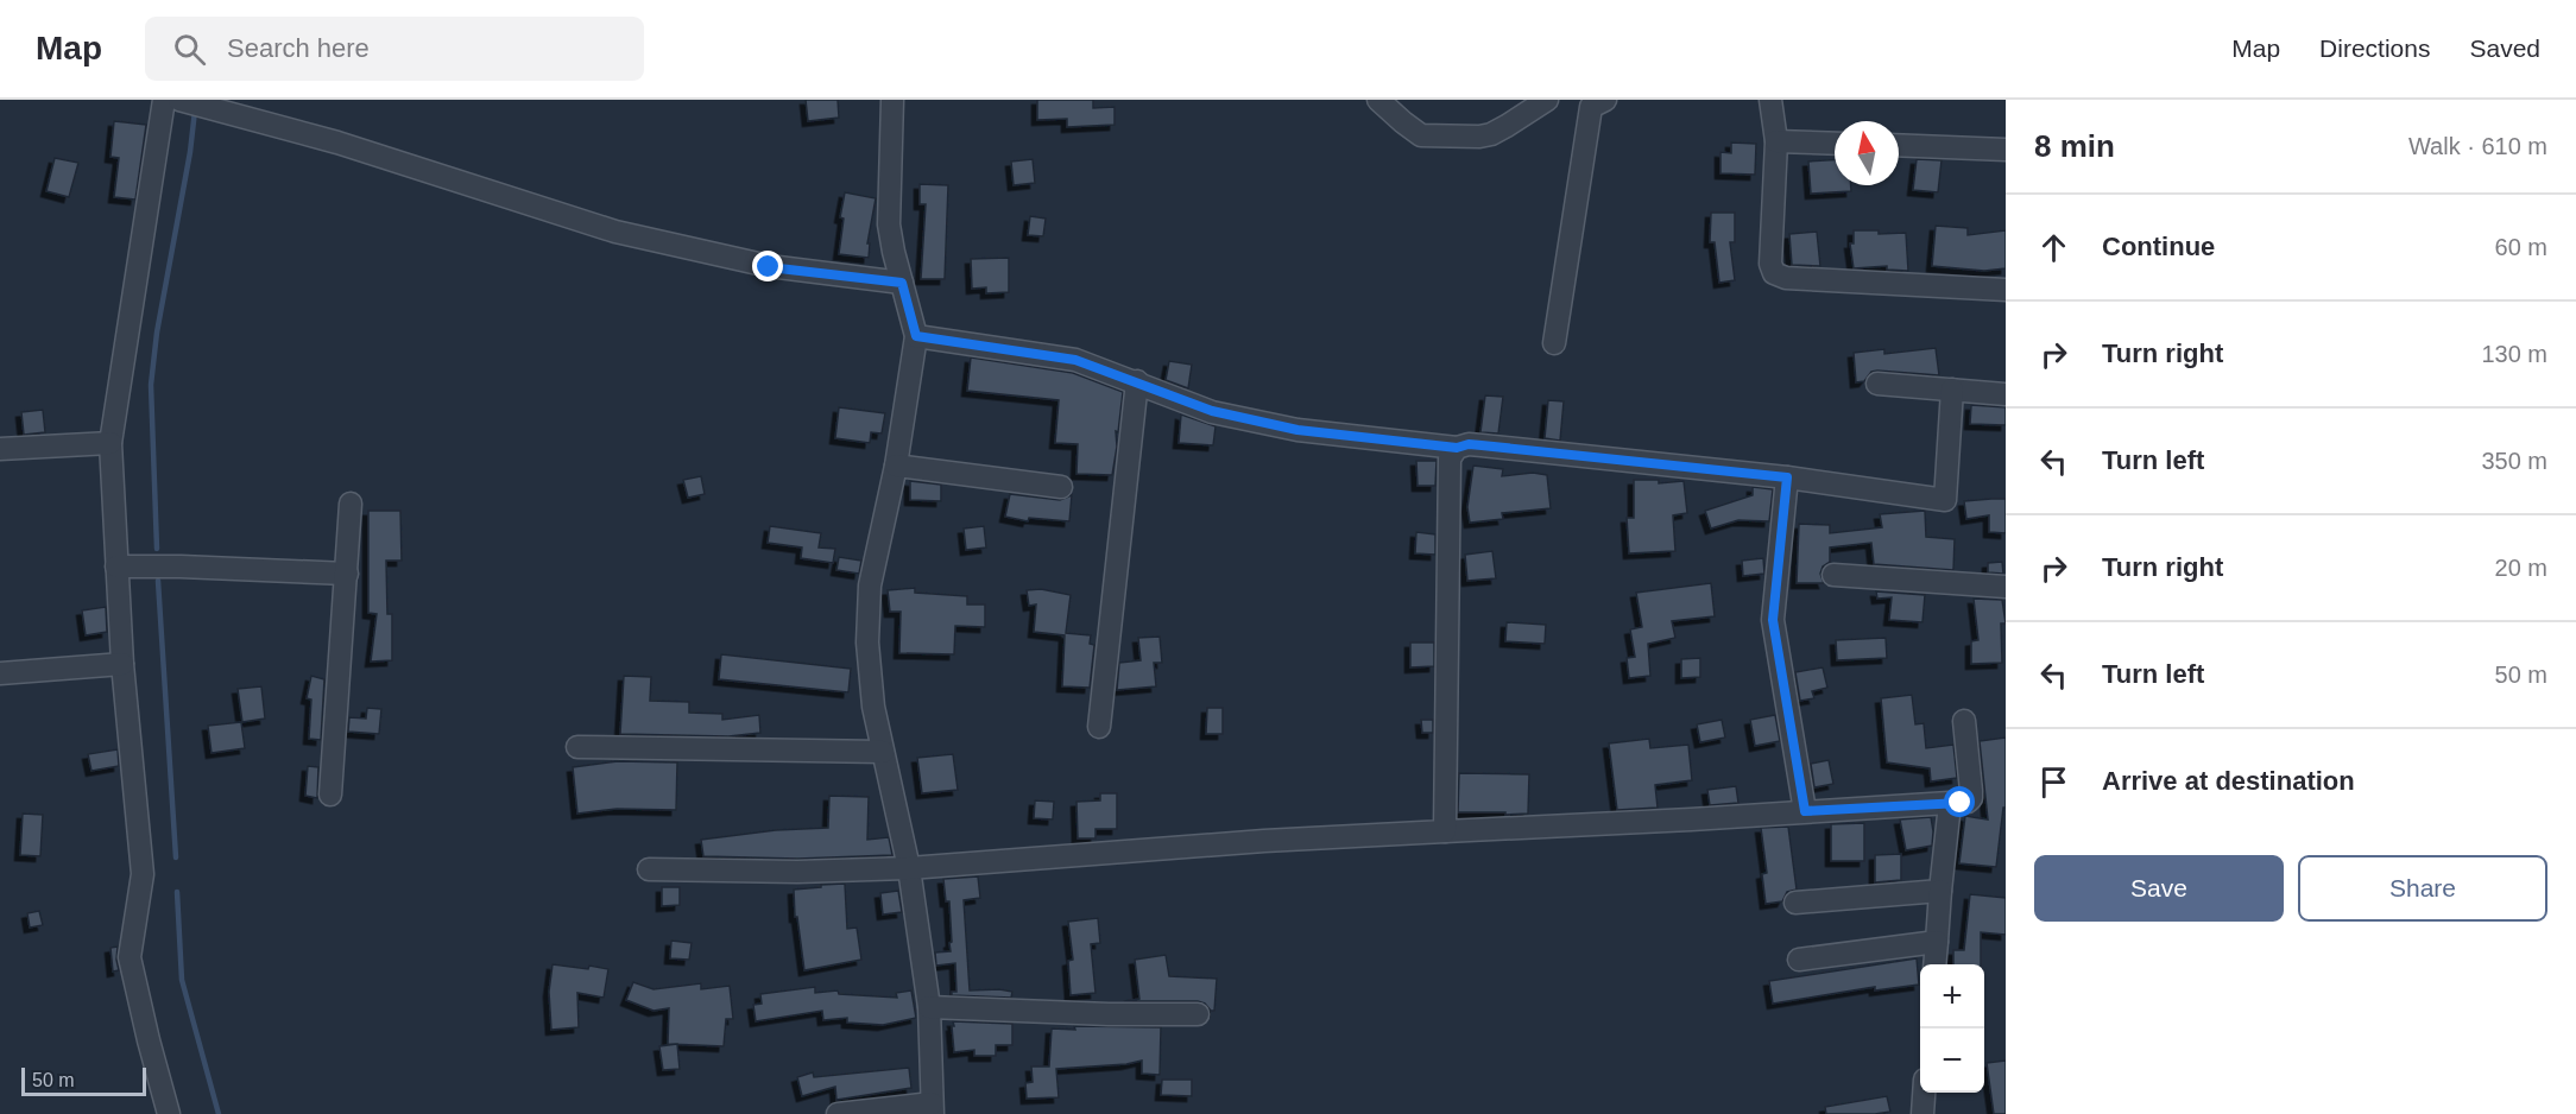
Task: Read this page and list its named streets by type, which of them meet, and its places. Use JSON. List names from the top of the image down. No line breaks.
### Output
{"scale_bar":"50 m","north":"top","page":{"header":"Map","search":"Search here","nav":["Map","Directions","Saved"],"heading":["8 min","Walk · 610 m"],"list":[["Continue","60 m"],["Turn right","130 m"],["Turn left","350 m"],["Turn right","20 m"],["Turn left","50 m"],"Arrive at destination"],"buttons":["Save","Share"],"map_buttons":["+","−"],"scale":"50 m"}}
